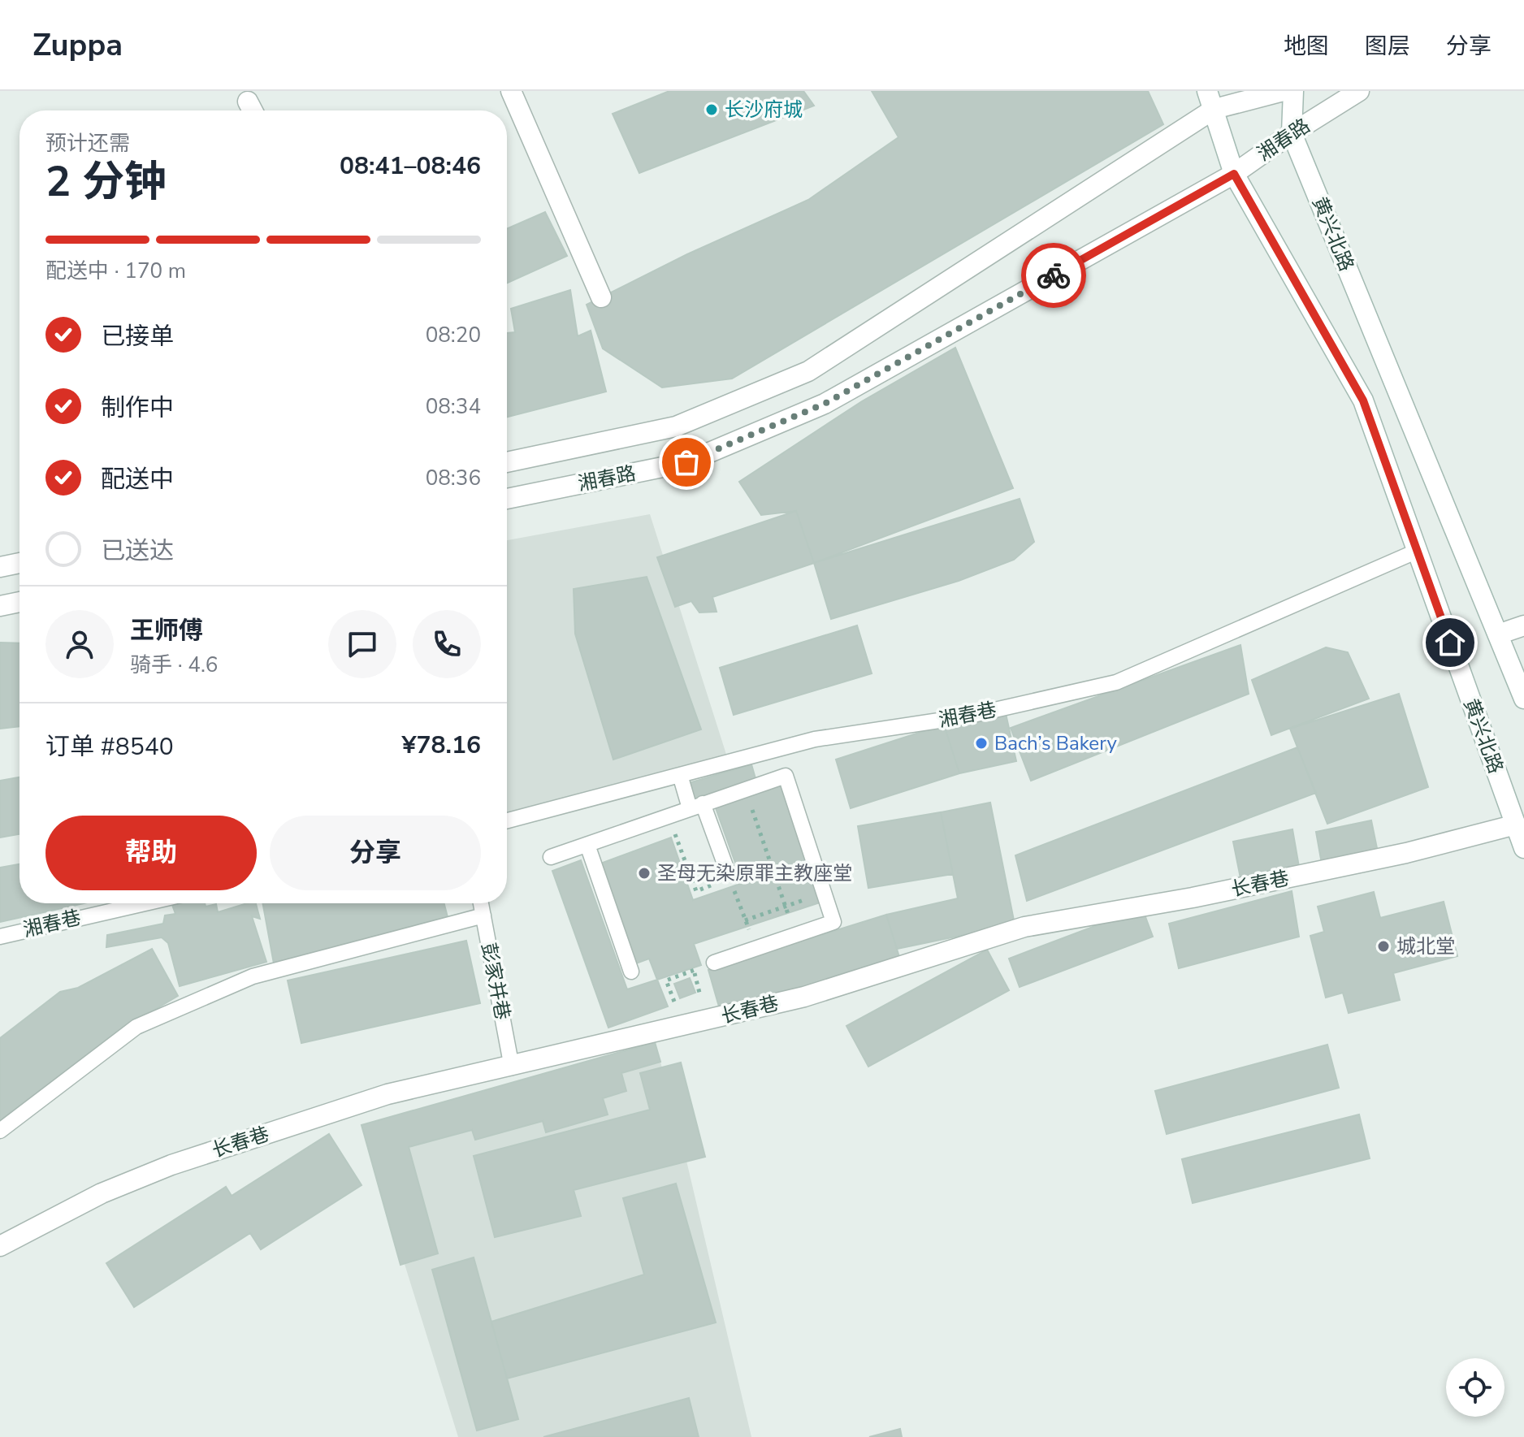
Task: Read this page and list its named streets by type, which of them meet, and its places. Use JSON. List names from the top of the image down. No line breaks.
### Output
{"streets":{"street":["湘春路","黄兴北路","长春巷"],"lane":["湘春巷","彭家并巷"]},"crossings":[["湘春路","黄兴北路"],["黄兴北路","湘春巷"],["黄兴北路","长春巷"],["长春巷","彭家并巷"]],"places":["长沙府城","Bach’s Bakery","圣母无染原罪主教座堂","城北堂"],"page":{"header":"Zuppa","nav":["地图","图层","分享"],"heading":["2 分钟","预计还需","08:41–08:46"],"panel":["王师傅","骑手 · 4.6","订单 #8540","¥78.16"],"bar":"配送中 · 170 m","list":[["已接单","08:20"],["制作中","08:34"],["配送中","08:36"],"已送达"],"buttons":["帮助","分享"]}}
